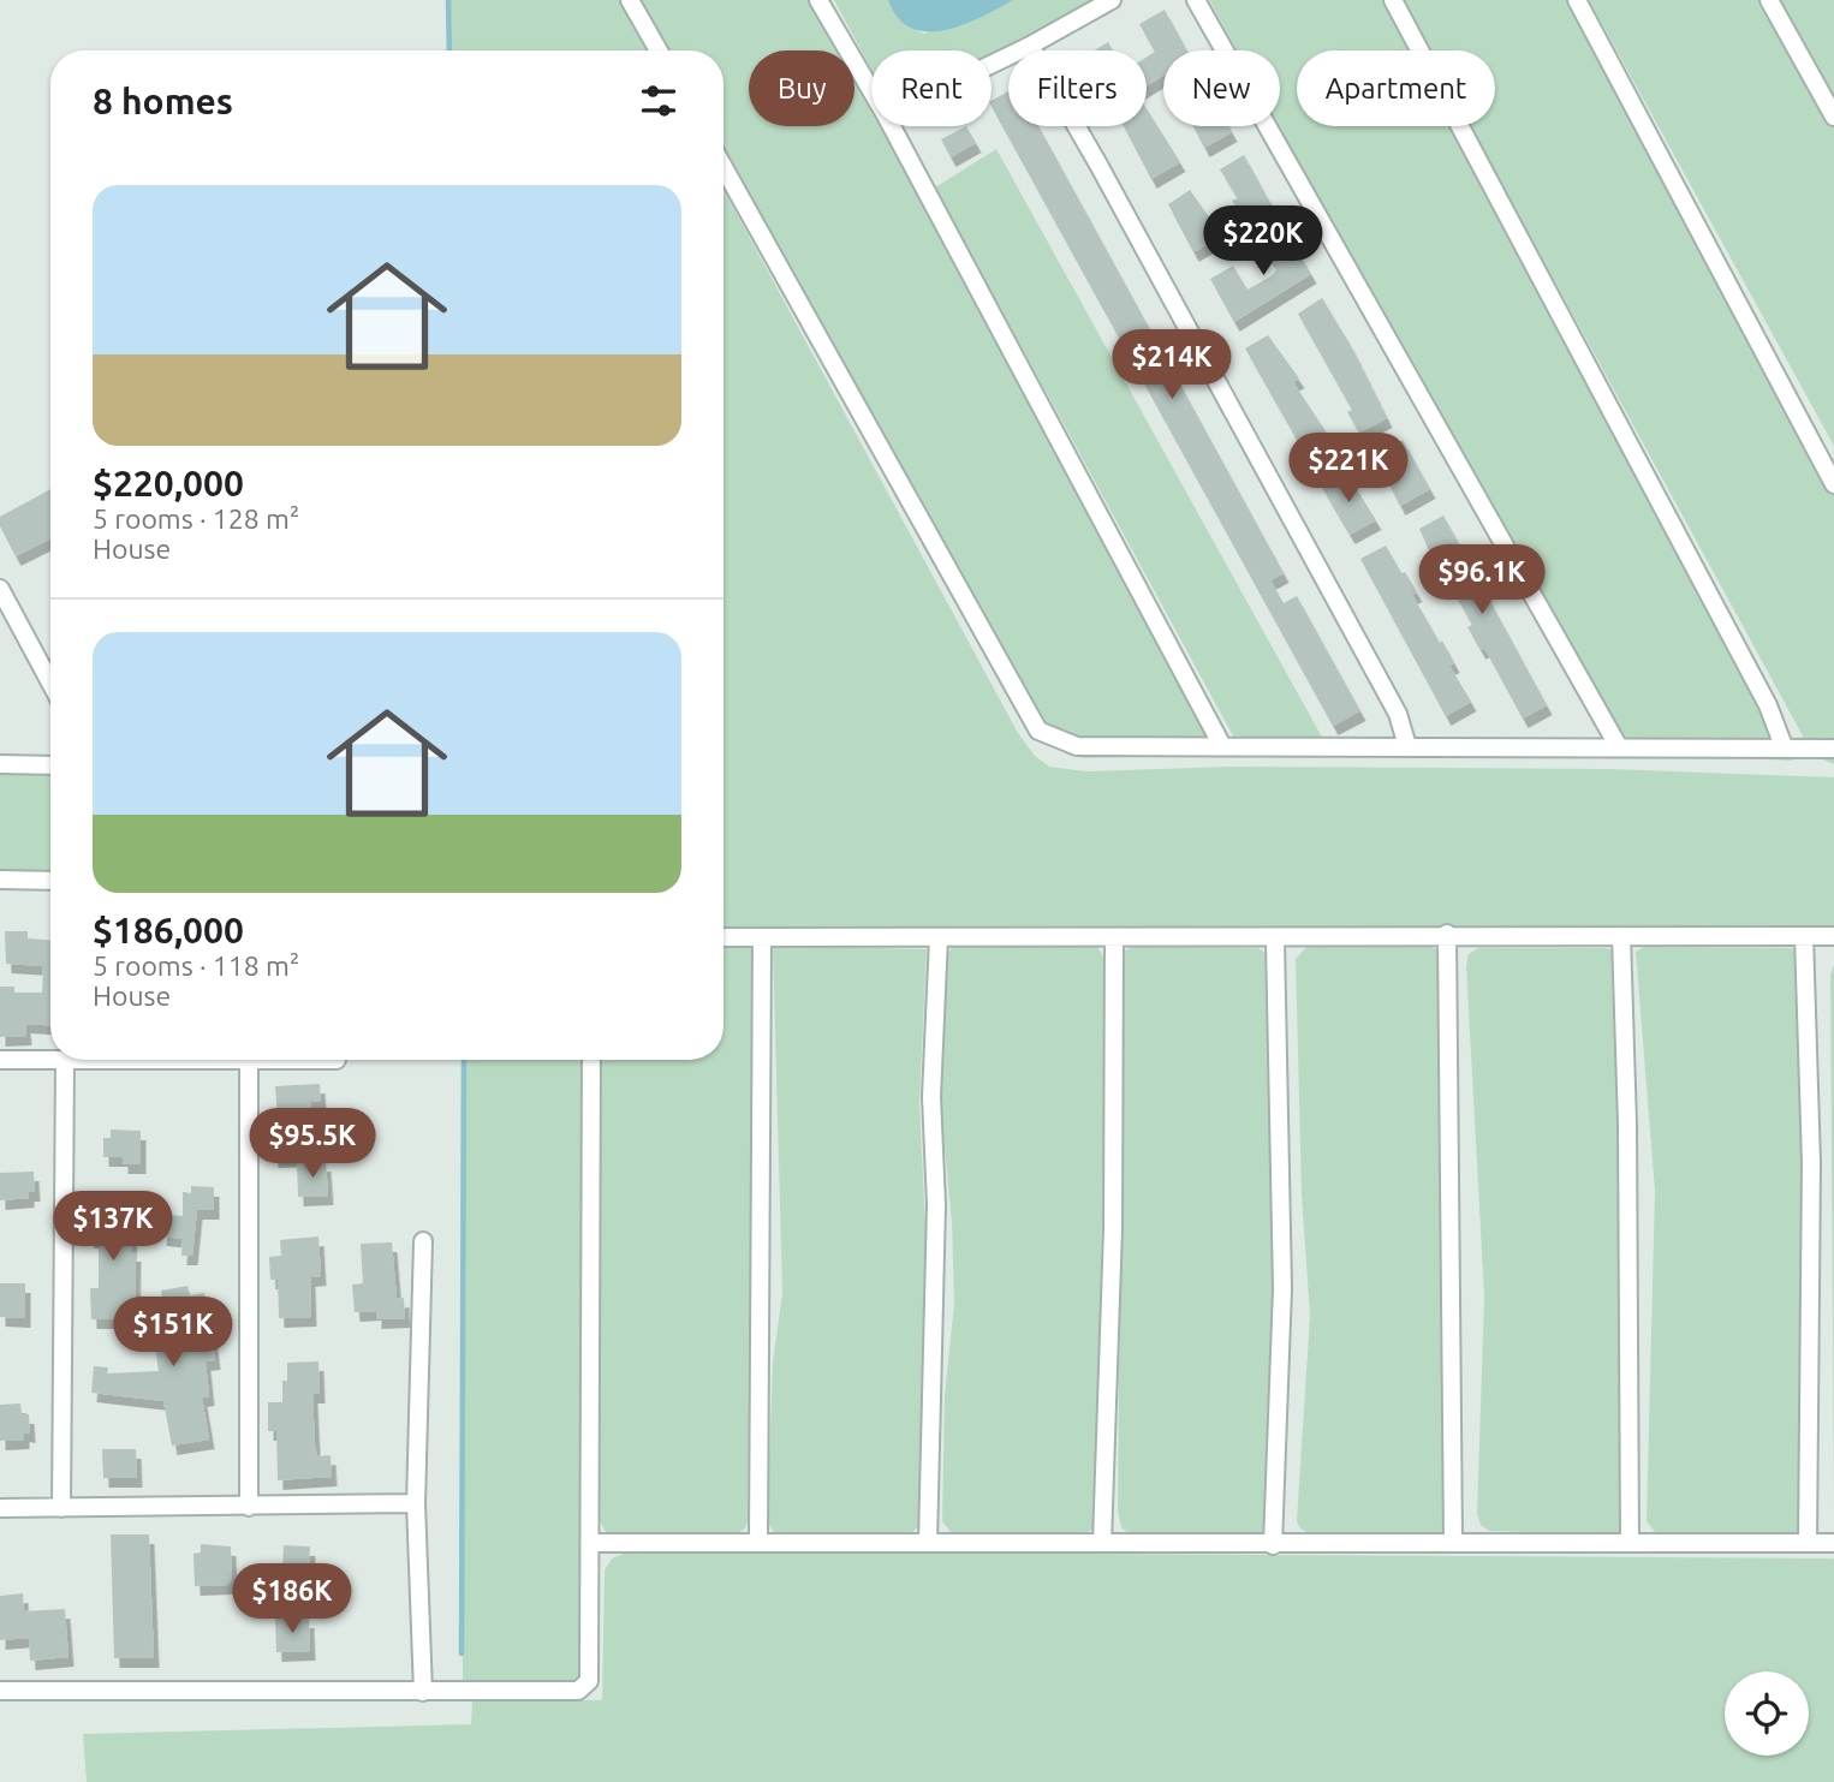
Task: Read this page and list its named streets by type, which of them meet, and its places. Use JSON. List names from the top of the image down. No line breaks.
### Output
{"page":{"chip":["Buy","Rent","Filters","New","Apartment"],"heading":"8 homes","list":[{"name":"$220,000","note":"5 rooms · 128 m² · House"},{"name":"$186,000","note":"5 rooms · 118 m² · House"}],"price":["$220K","$214K","$221K","$96.1K","$95.5K","$137K","$151K","$186K"]}}
